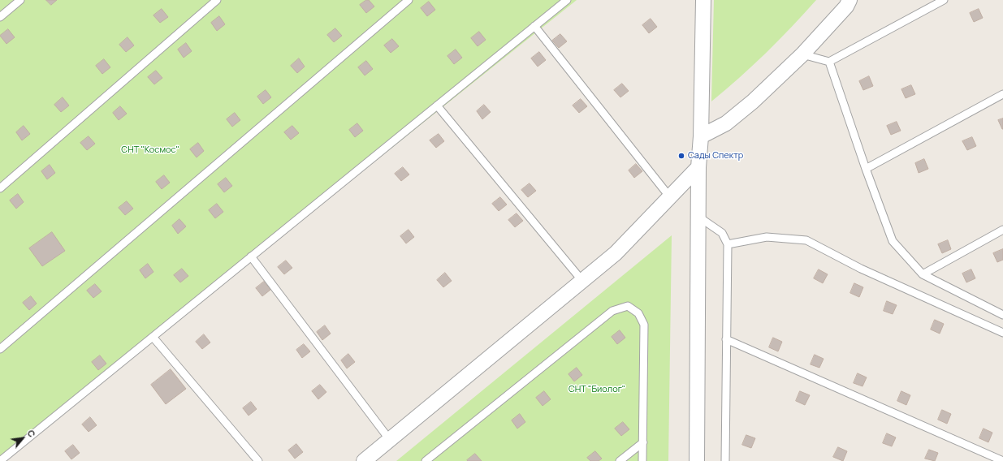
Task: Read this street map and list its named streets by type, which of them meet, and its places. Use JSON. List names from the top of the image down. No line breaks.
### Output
{"parks":["СНТ \"Космос\"","СНТ \"Биолог\""],"places":["Сады Спектр"],"north":"top right"}
